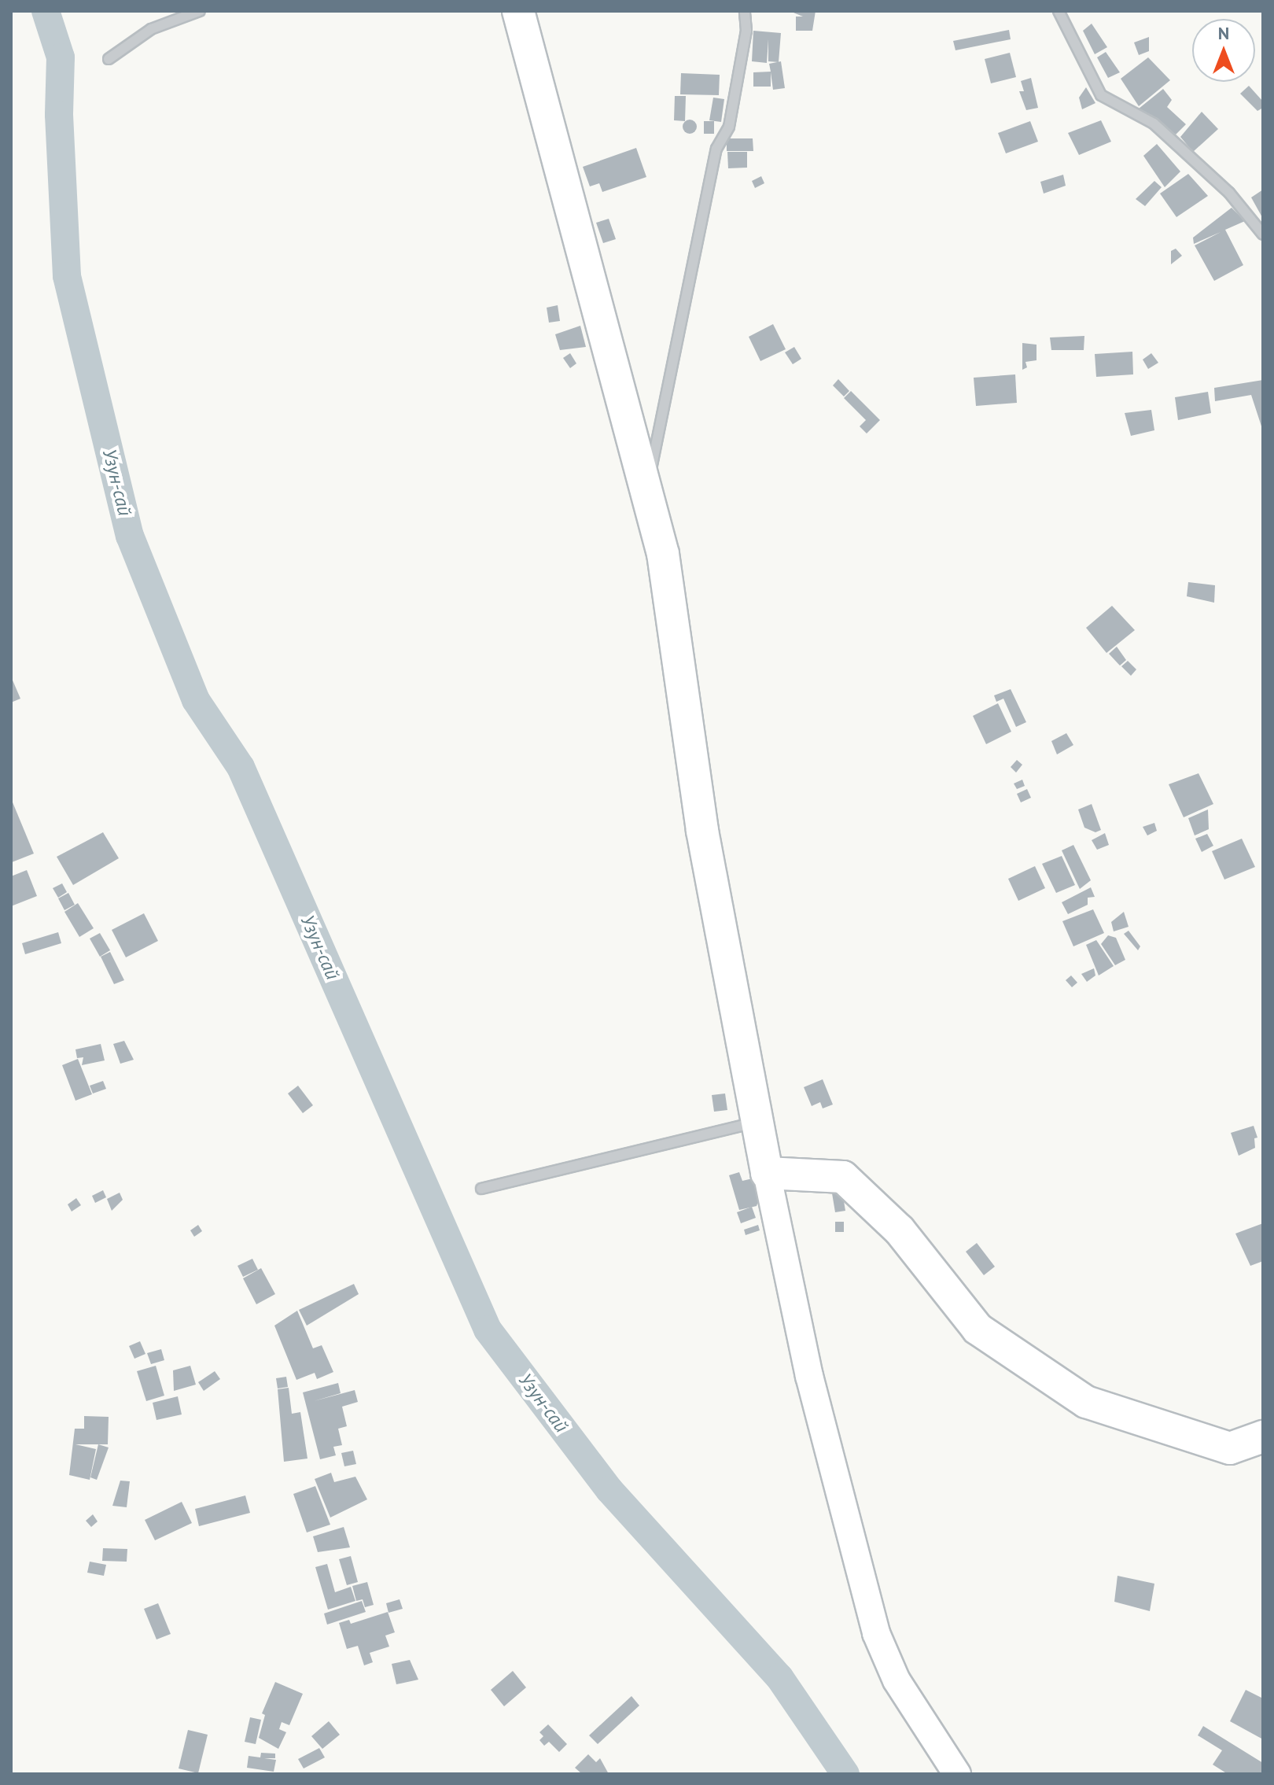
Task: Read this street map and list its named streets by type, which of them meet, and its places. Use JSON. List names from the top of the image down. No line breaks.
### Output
{"water":["Узун-сай"],"north":"top"}
